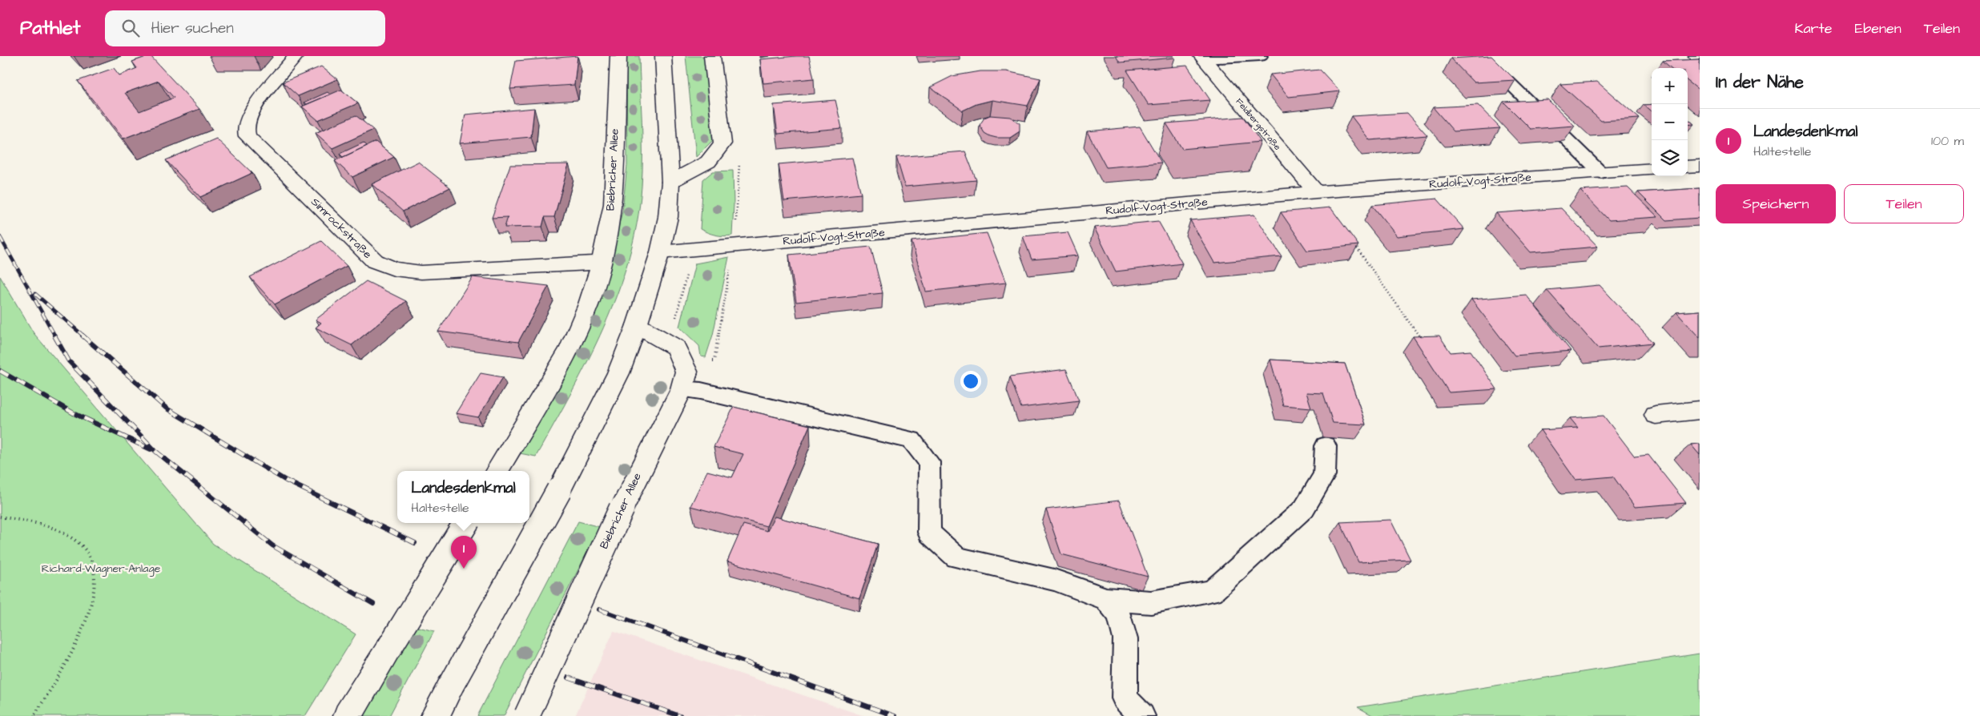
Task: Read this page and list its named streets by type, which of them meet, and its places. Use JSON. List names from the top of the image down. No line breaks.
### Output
{"streets":{"street":["Feldbergstraße","Biebricher Allee","Rudolf-Vogt-Straße","Simrockstraße"]},"crossings":[["Feldbergstraße","Rudolf-Vogt-Straße"],["Biebricher Allee","Simrockstraße"]],"parks":["Richard-Wagner-Anlage"],"page":{"header":"Pathlet","search":"Hier suchen","nav":["Karte","Ebenen","Teilen"],"heading":"In der Nähe","map_buttons":["+","−"],"list":[{"mark":"1","name":"Landesdenkmal","note":"Haltestelle","value":"100 m"}],"buttons":["Speichern","Teilen"],"popup":["Landesdenkmal","Haltestelle"],"pins":"1"}}
